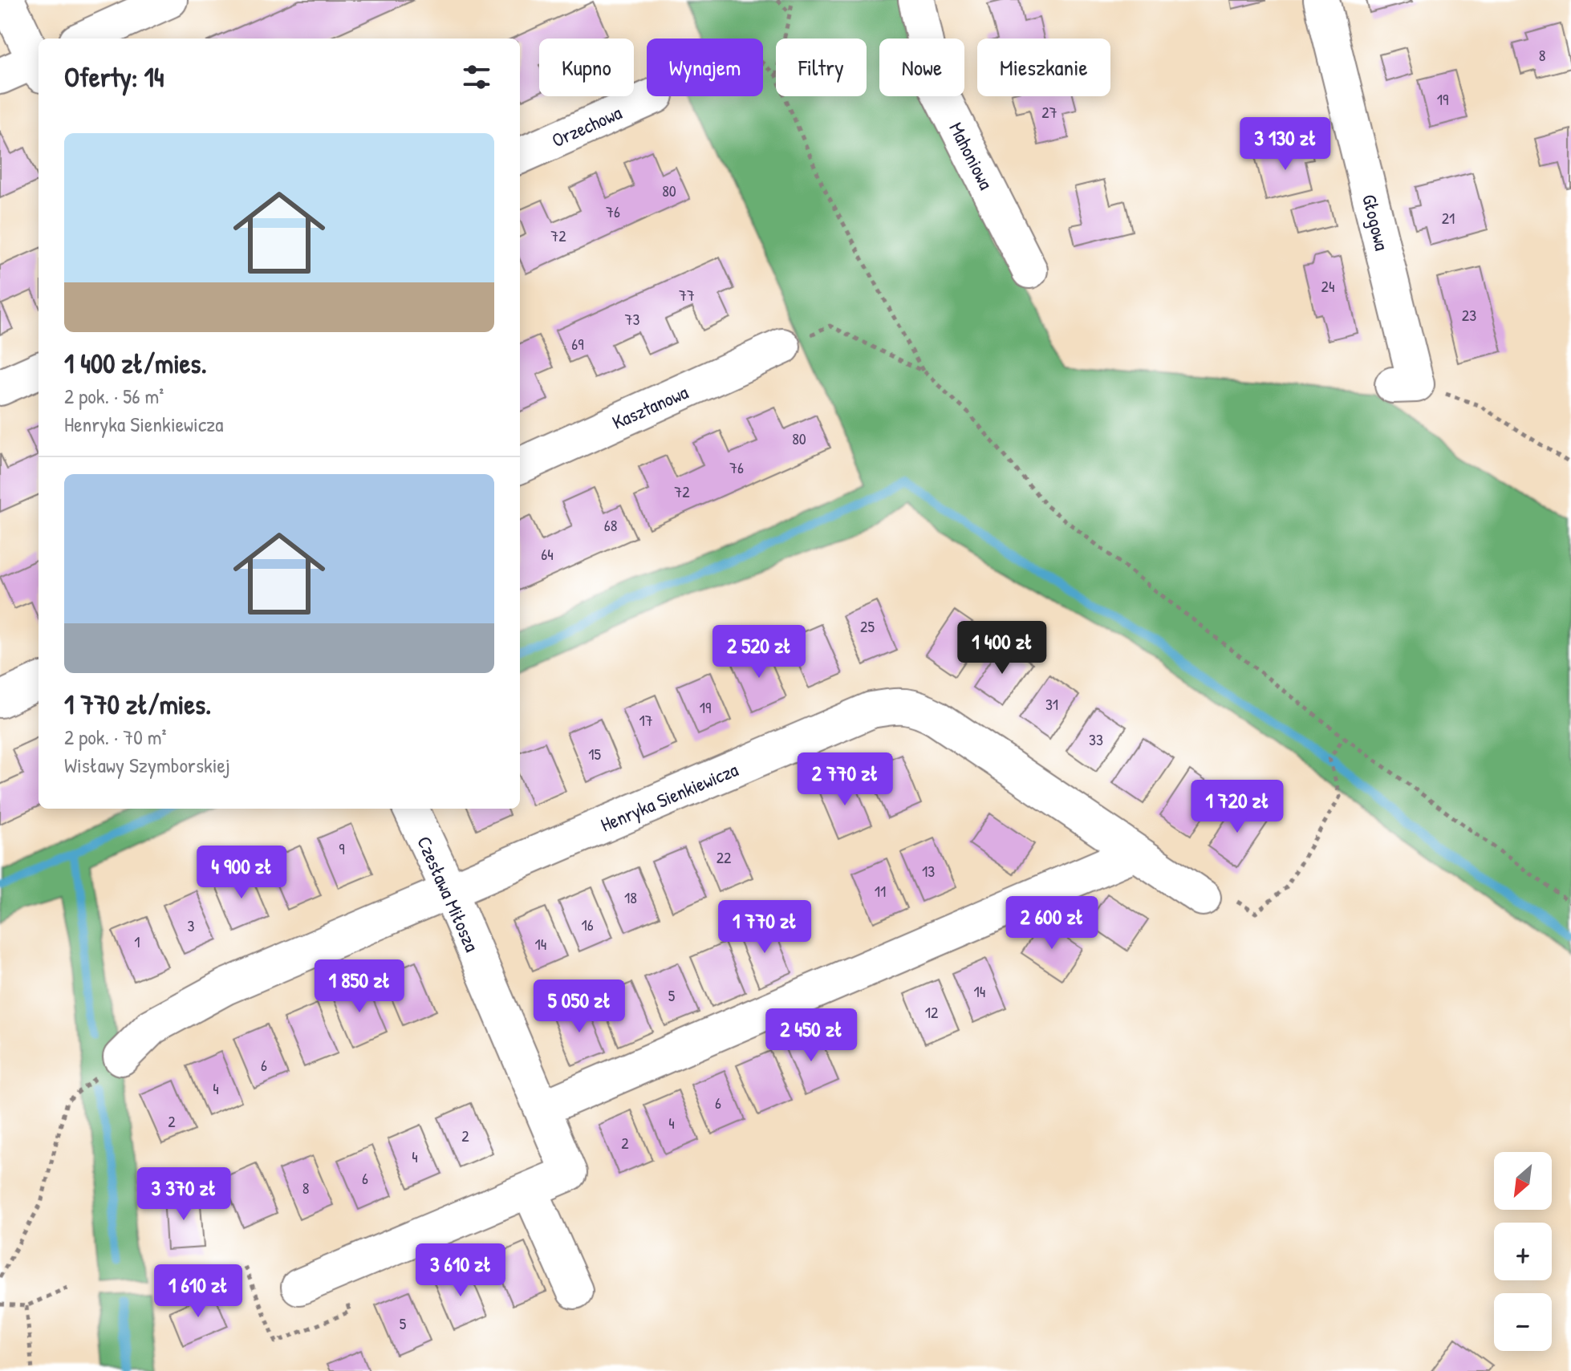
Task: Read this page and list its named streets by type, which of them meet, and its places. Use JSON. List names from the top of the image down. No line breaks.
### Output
{"streets":{"street":["Orzechowa","Mahoniowa","Głogowa","Kasztanowa","Henryka Sienkiewicza","Czesława Miłosza"]},"crossings":[["Henryka Sienkiewicza","Czesława Miłosza"]],"house_numbers":["8","19","27","80","76","21","72","24","77","23","73","69","80","76","72","68","64","25","31","19","17","33","15","9","22","13","11","18","16","3","1","14","14","5","12","6","4","6","2","4","2","2","4","6","8","5"],"north":"bottom left","page":{"chip":["Kupno","Wynajem","Filtry","Nowe","Mieszkanie"],"heading":"Oferty: 14","list":[{"name":"1 400 zł/mies.","note":"2 pok. · 56 m² · Henryka Sienkiewicza"},{"name":"1 770 zł/mies.","note":"2 pok. · 70 m² · Wisławy Szymborskiej"}],"price":["3 130 zł","1 400 zł","2 520 zł","2 770 zł","1 720 zł","4 900 zł","2 600 zł","1 770 zł","1 850 zł","5 050 zł","2 450 zł","3 370 zł","3 610 zł","1 610 zł"],"map_buttons":["+","−"]}}
